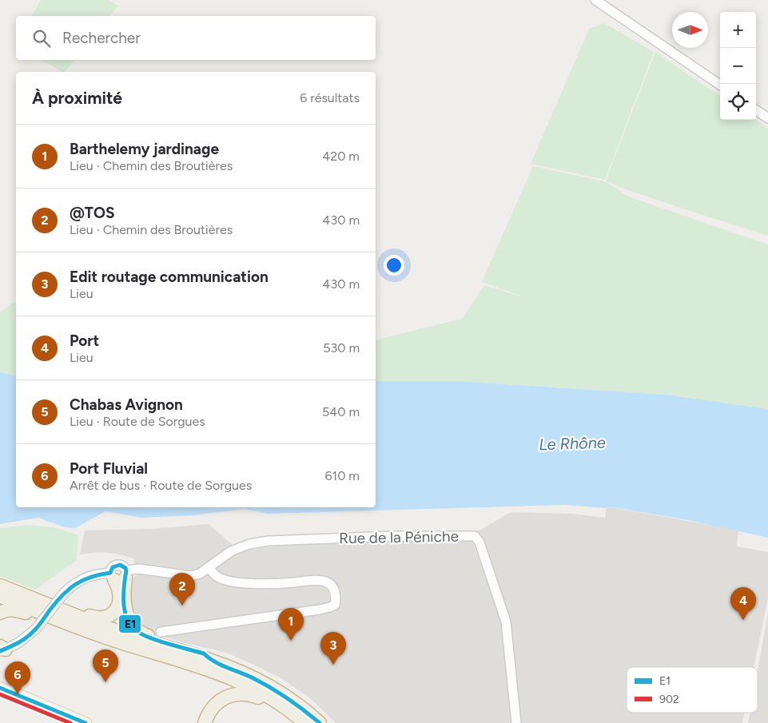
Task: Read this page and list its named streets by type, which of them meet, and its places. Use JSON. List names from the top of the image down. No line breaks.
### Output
{"streets":{"street":["Rue de la Péniche"]},"water":["Le Rhône"],"lines":["transit line E1","transit line 902"],"legend":["E1","902"],"north":"right","page":{"map_buttons":["+","−"],"search":"Rechercher","heading":["À proximité","6 résultats"],"list":[{"mark":"1","name":"Barthelemy jardinage","note":"Lieu · Chemin des Broutières","value":"420 m"},{"mark":"2","name":"@TOS","note":"Lieu · Chemin des Broutières","value":"430 m"},{"mark":"3","name":"Edit routage communication","note":"Lieu","value":"430 m"},{"mark":"4","name":"Port","note":"Lieu","value":"530 m"},{"mark":"5","name":"Chabas Avignon","note":"Lieu · Route de Sorgues","value":"540 m"},{"mark":"6","name":"Port Fluvial","note":"Arrêt de bus · Route de Sorgues","value":"610 m"}],"pins":["2","4","1","3","5","6"]}}
